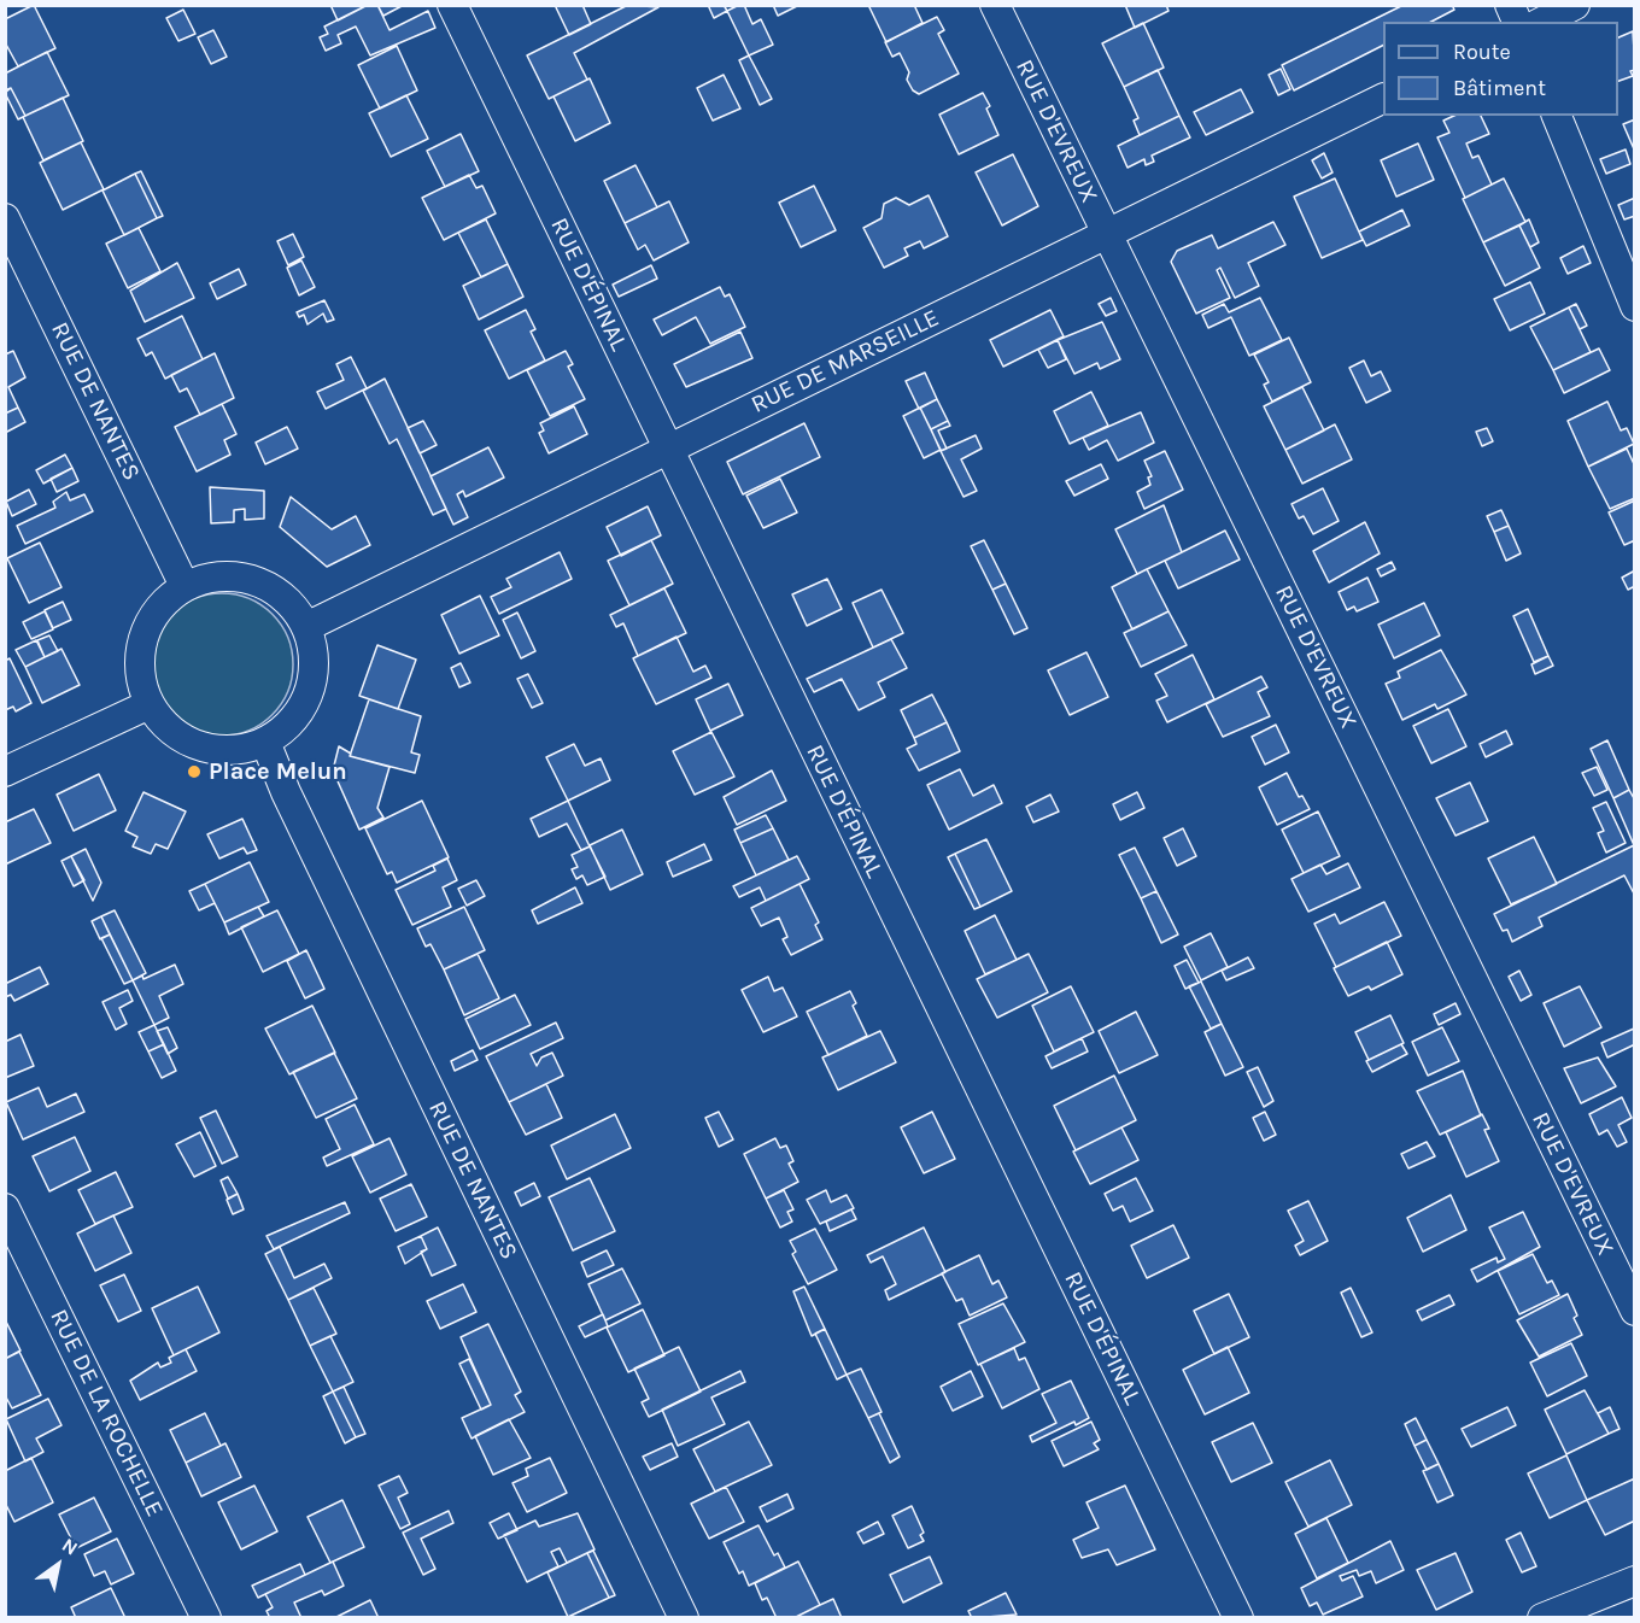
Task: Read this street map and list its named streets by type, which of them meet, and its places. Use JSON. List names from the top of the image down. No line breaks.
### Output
{"streets":{"street":["RUE D'EVREUX","RUE D'ÉPINAL","RUE DE MARSEILLE","RUE DE NANTES","RUE DE LA ROCHELLE"]},"crossings":[["RUE D'EVREUX","RUE DE MARSEILLE"],["RUE D'ÉPINAL","RUE DE MARSEILLE"],["RUE DE MARSEILLE","RUE DE NANTES"]],"places":["Place Melun"],"legend":["Route","Bâtiment"],"north":"top right"}
